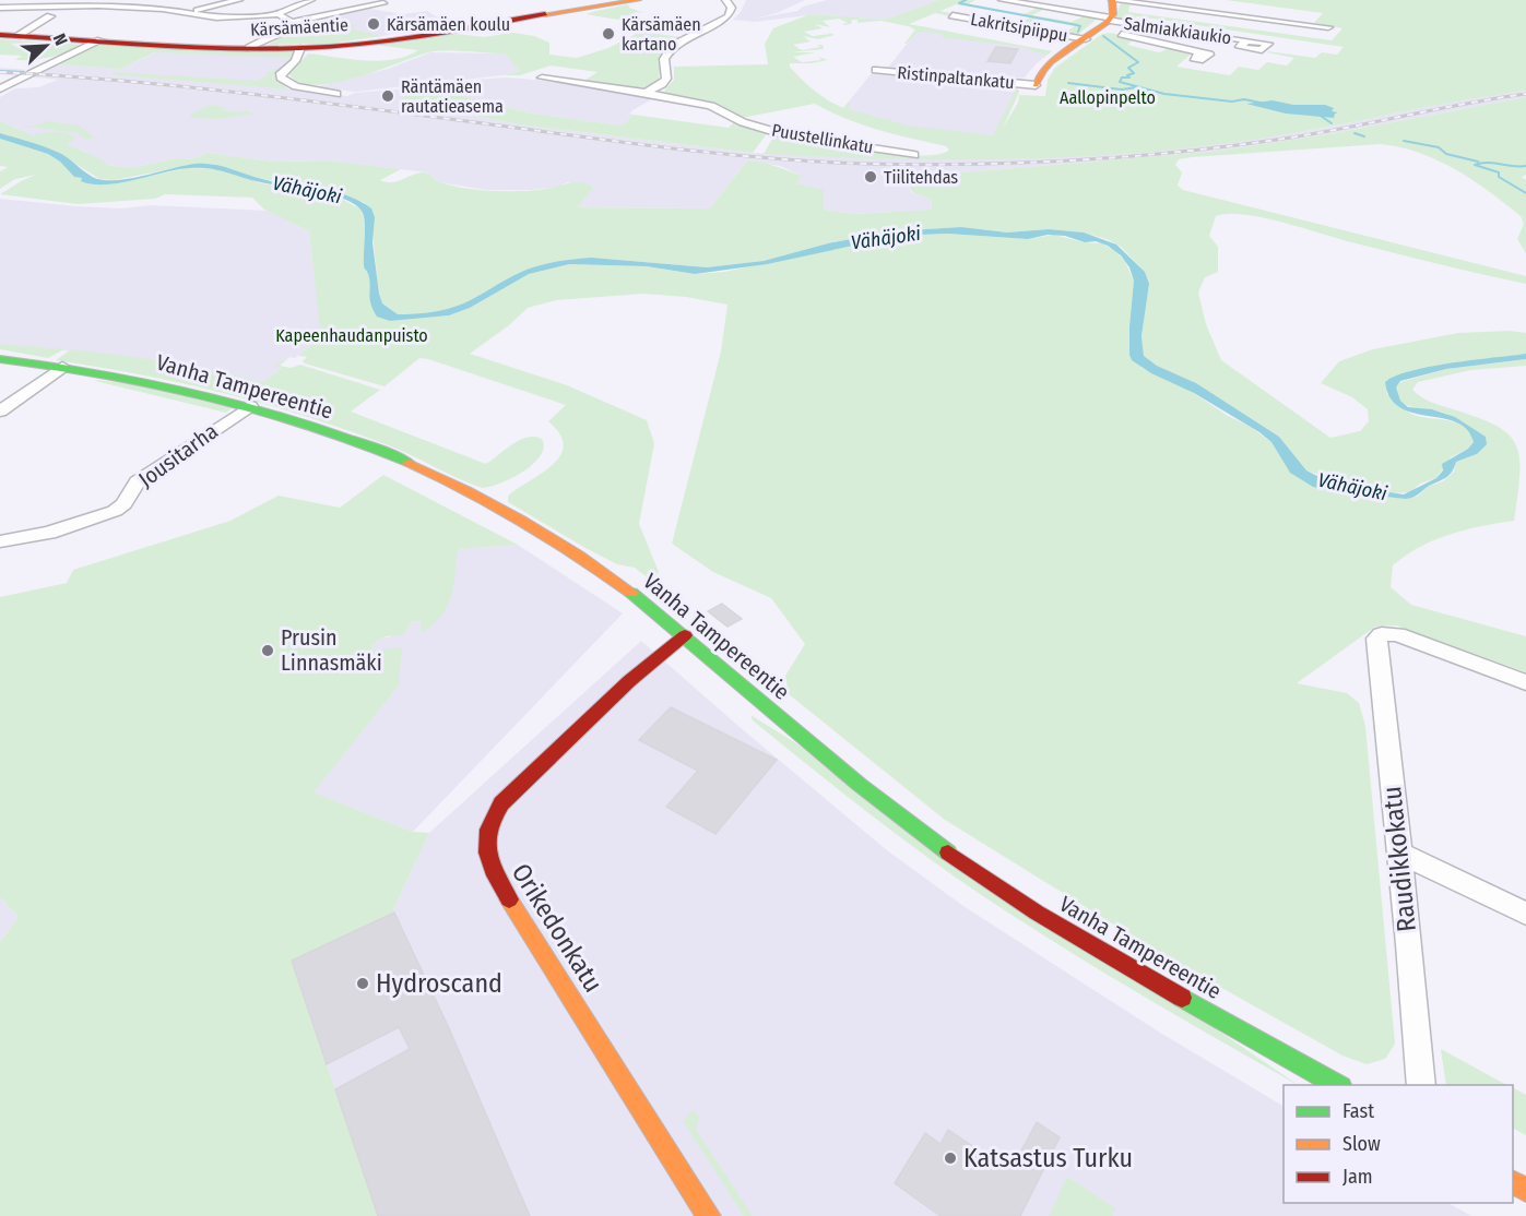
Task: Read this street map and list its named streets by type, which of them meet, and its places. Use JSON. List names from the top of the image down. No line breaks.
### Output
{"streets":{"street":["Kärsämäentie","Lakritsipiippu","Salmiakkiaukio","Ristinpaltankatu","Puustellinkatu","Vanha Tampereentie","Jousitarha","Raudikkokatu","Orikedonkatu"]},"crossings":[["Vanha Tampereentie","Jousitarha"],["Vanha Tampereentie","Orikedonkatu"]],"water":["Vähäjoki"],"parks":["Aallopinpelto","Kapeenhaudanpuisto"],"places":["Kärsämäen koulu","Kärsämäen kartano","Räntämäen rautatieasema","Tiilitehdas","Prusin Linnasmäki","Hydroscand","Katsastus Turku"],"legend":["Fast","Slow","Jam"],"north":"top right"}
